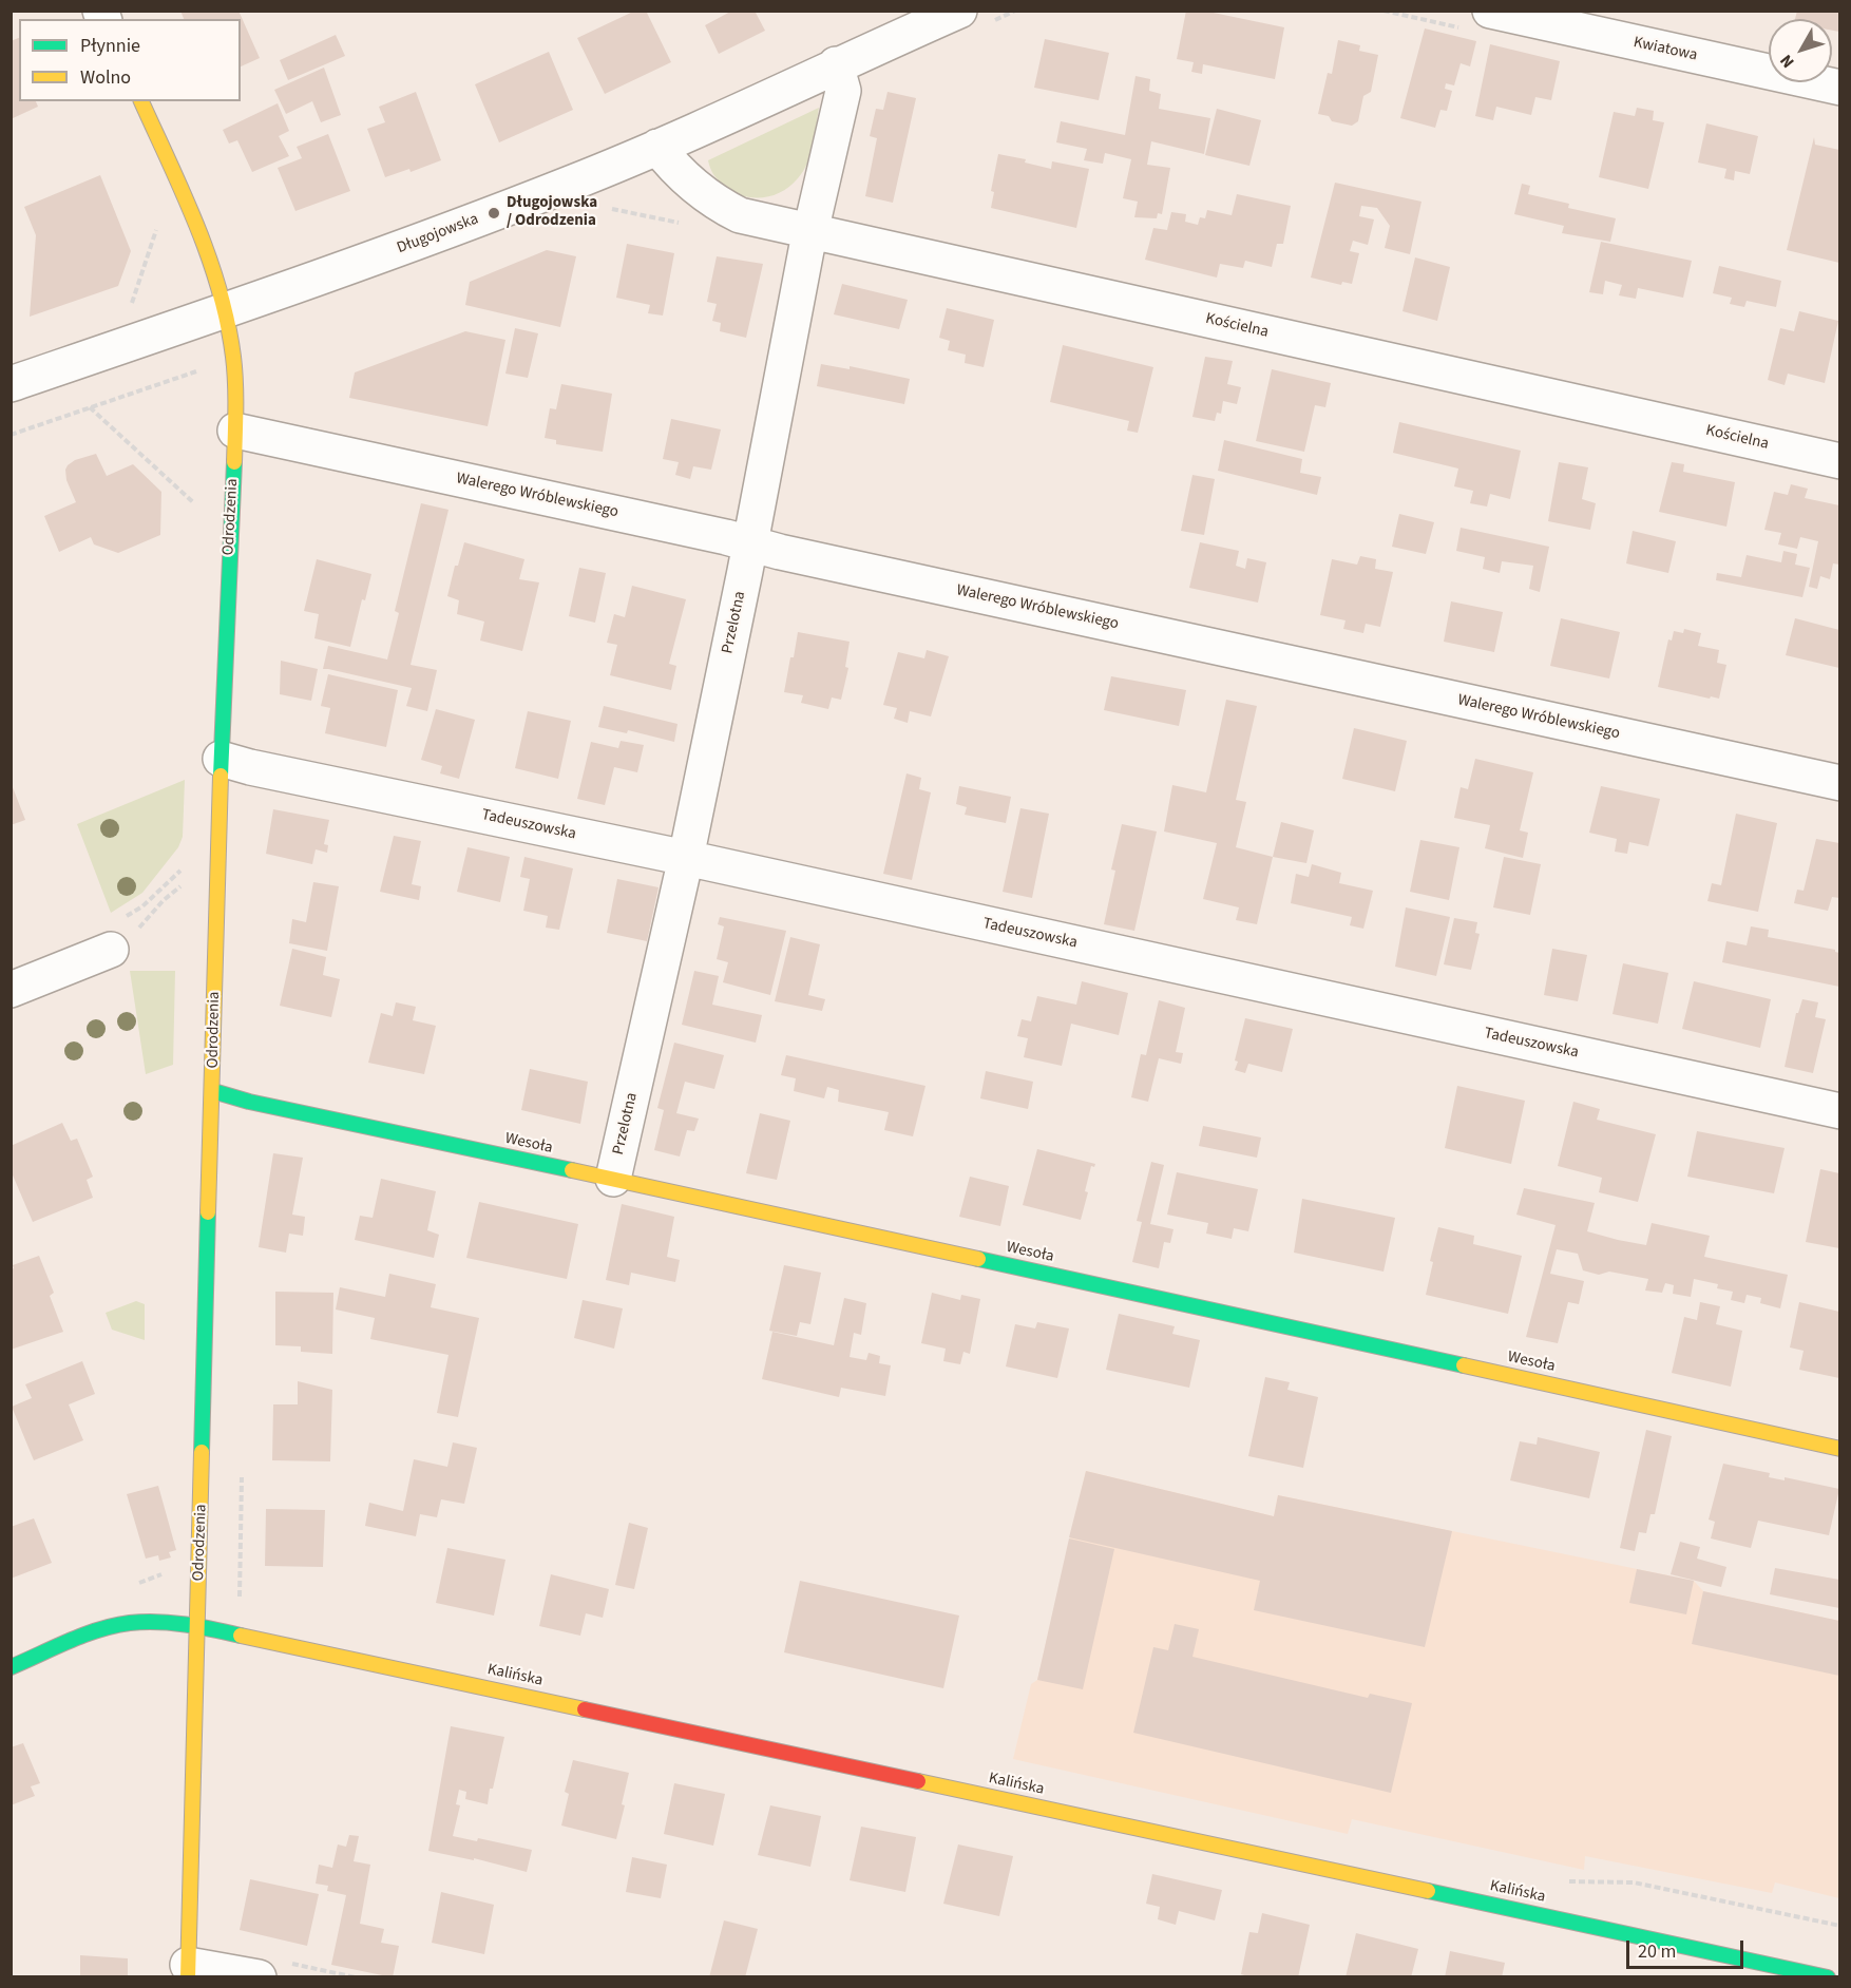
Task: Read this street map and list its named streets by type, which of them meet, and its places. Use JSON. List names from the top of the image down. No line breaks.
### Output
{"streets":{"street":["Kwiatowa","Długojowska","Kościelna","Walerego Wróblewskiego","Odrodzenia","Przelotna","Tadeuszowska","Wesoła","Kalińska"]},"crossings":[["Długojowska","Kościelna"],["Długojowska","Odrodzenia"],["Długojowska","Przelotna"],["Kościelna","Przelotna"],["Walerego Wróblewskiego","Odrodzenia"],["Walerego Wróblewskiego","Przelotna"],["Odrodzenia","Tadeuszowska"],["Odrodzenia","Wesoła"],["Odrodzenia","Kalińska"],["Przelotna","Tadeuszowska"],["Przelotna","Wesoła"]],"places":["Długojowska / Odrodzenia"],"legend":["Płynnie","Wolno"],"scale_bar":"20 m","north":"bottom left"}
